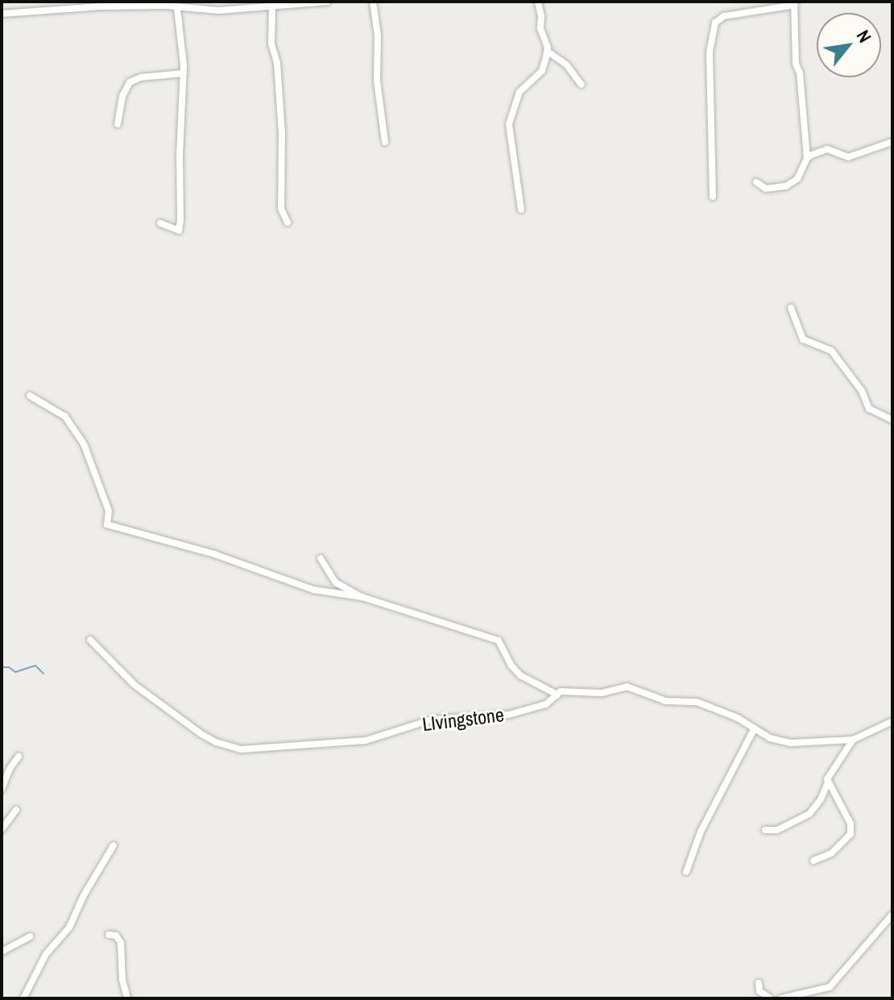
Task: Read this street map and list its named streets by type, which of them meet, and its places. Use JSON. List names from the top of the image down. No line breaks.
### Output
{"streets":{"street":["LIvingstone"]},"north":"top right"}
